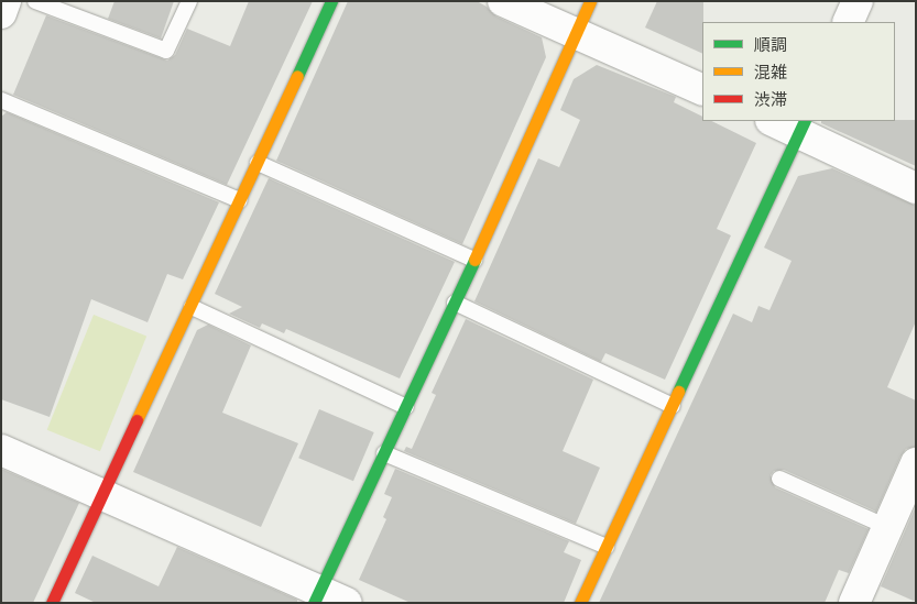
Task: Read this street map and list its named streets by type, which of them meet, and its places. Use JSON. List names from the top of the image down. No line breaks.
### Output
{"legend":["順調","混雑","渋滞"]}
